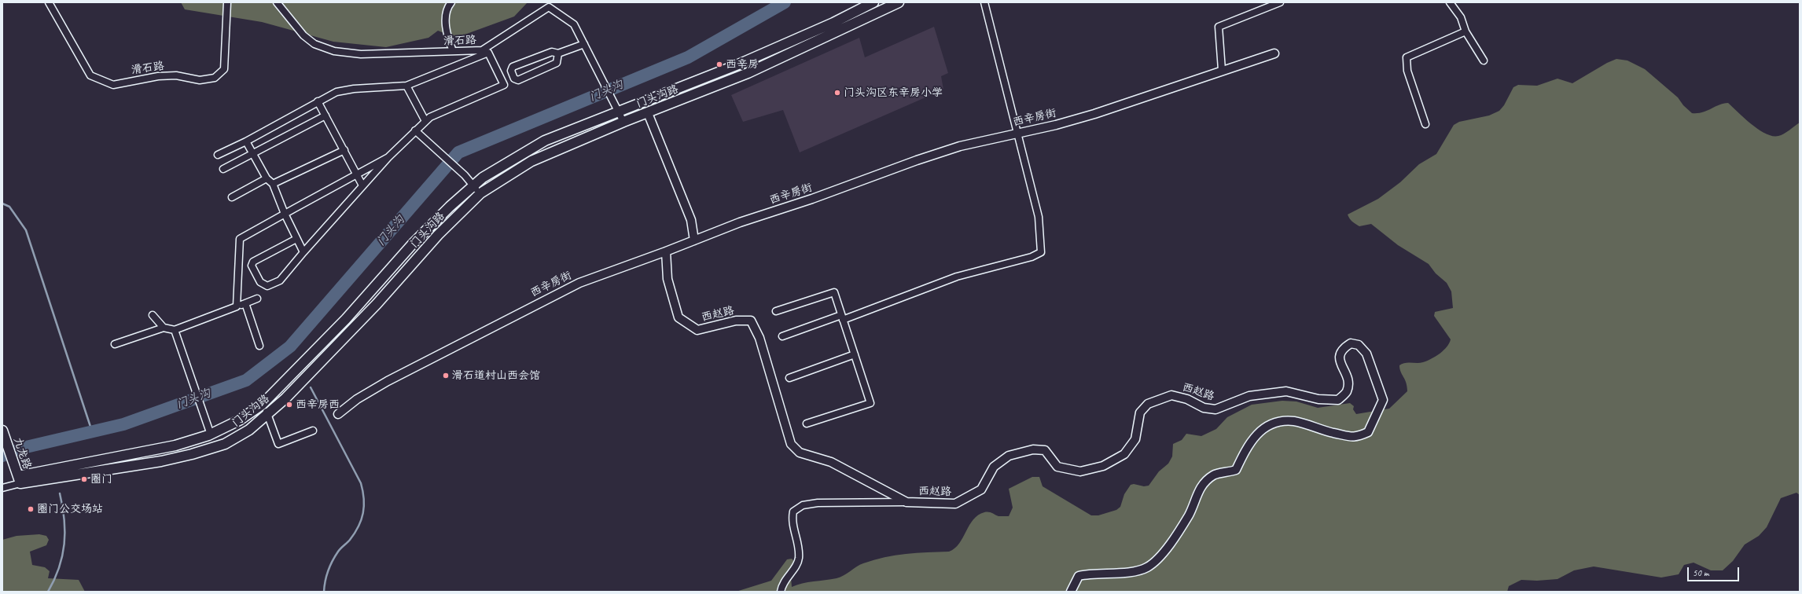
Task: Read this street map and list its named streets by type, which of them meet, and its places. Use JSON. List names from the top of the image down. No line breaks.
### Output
{"streets":{"main road":["门头沟路","九龙路"],"street":["滑石路","西辛房街","西赵路"]},"crossings":[["滑石路","门头沟路"],["门头沟路","九龙路"],["西辛房街","西赵路"]],"water":["门头沟"],"places":["西辛房","门头沟区东辛房小学","滑石道村山西会馆","西辛房西","圈门","圈门公交场站"],"scale_bar":"50 m"}
